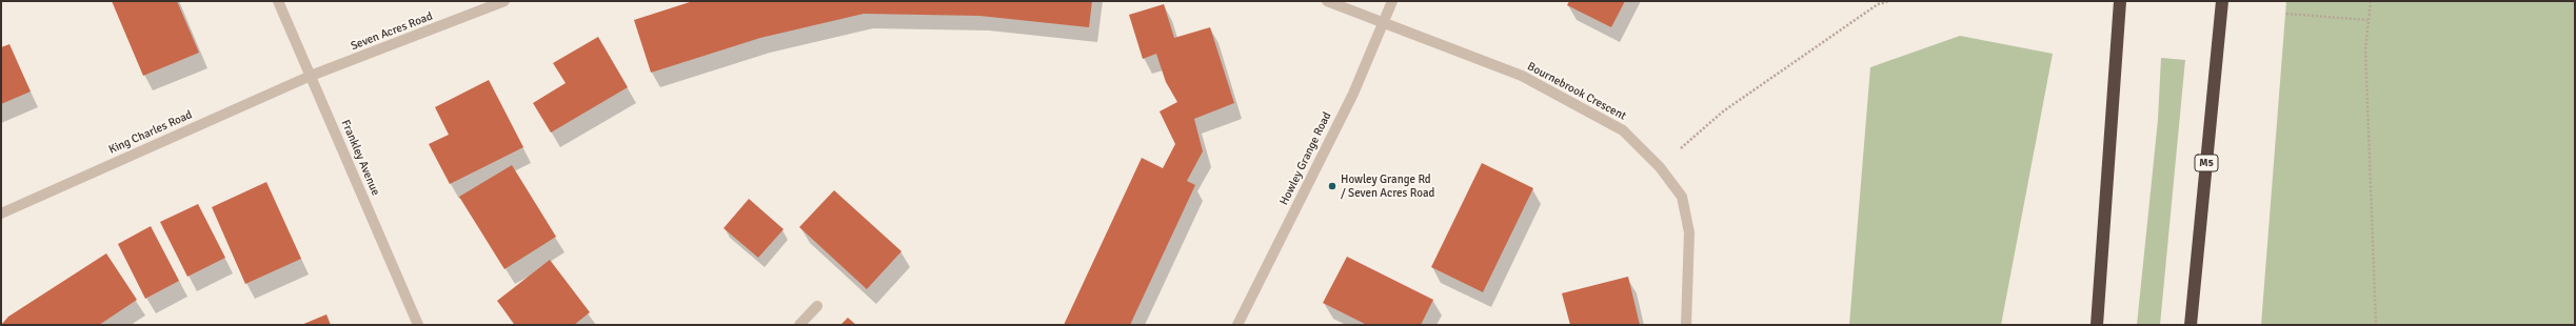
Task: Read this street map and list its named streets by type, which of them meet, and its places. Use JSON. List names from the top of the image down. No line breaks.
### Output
{"streets":{"highway":["M5"],"street":["Seven Acres Road","Bournebrook Crescent","King Charles Road","Frankley Avenue","Howley Grange Road"]},"crossings":[["Seven Acres Road","King Charles Road"],["Seven Acres Road","Frankley Avenue"],["Bournebrook Crescent","Howley Grange Road"],["King Charles Road","Frankley Avenue"]],"places":["Howley Grange Rd / Seven Acres Road"]}
